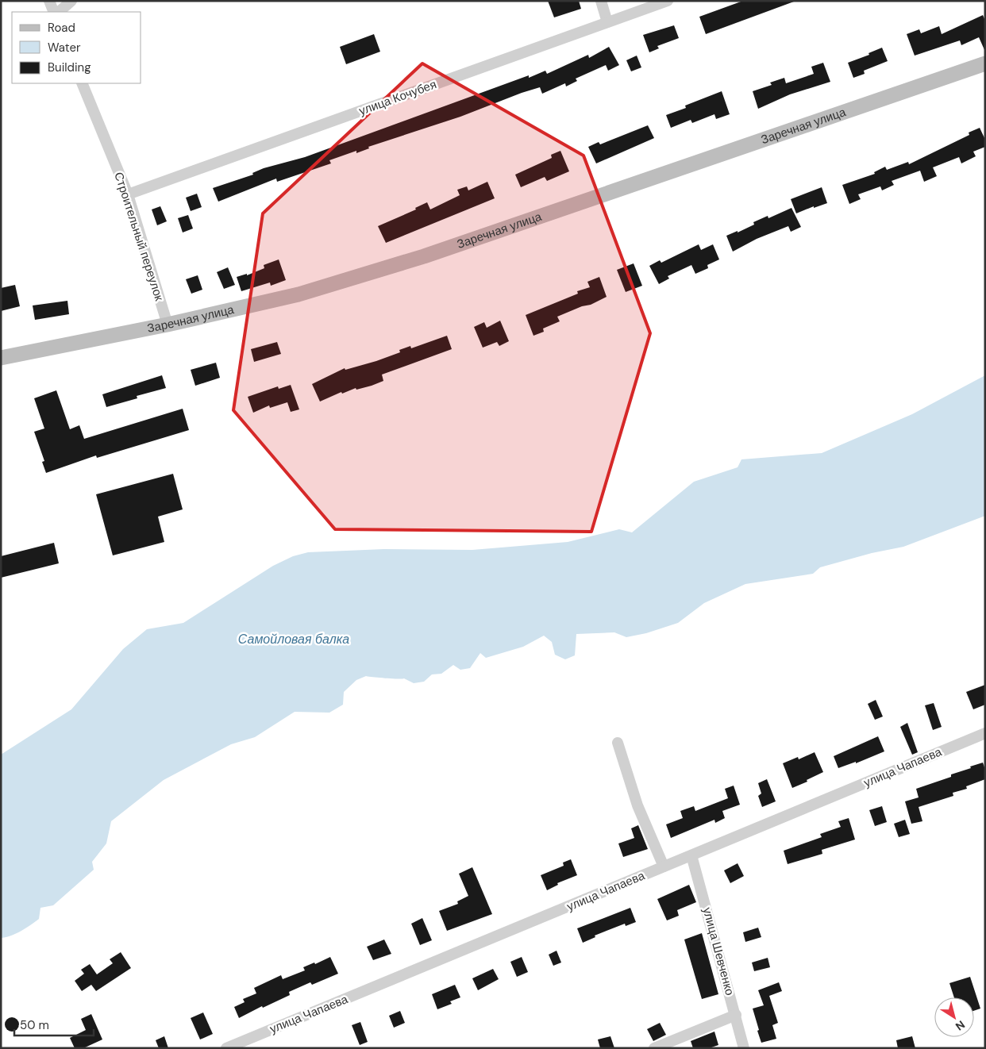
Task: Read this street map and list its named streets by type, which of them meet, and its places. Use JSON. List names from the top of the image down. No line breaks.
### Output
{"streets":{"main road":["Заречная улица"],"street":["улица Кочубея","Строительный переулок","улица Чапаева","улица Шевченко"]},"crossings":[["улица Кочубея","Строительный переулок"],["Заречная улица","Строительный переулок"],["улица Чапаева","улица Шевченко"]],"water":["Самойловая балка"],"legend":["Road","Water","Building"],"scale_bar":"50 m","north":"bottom right"}
